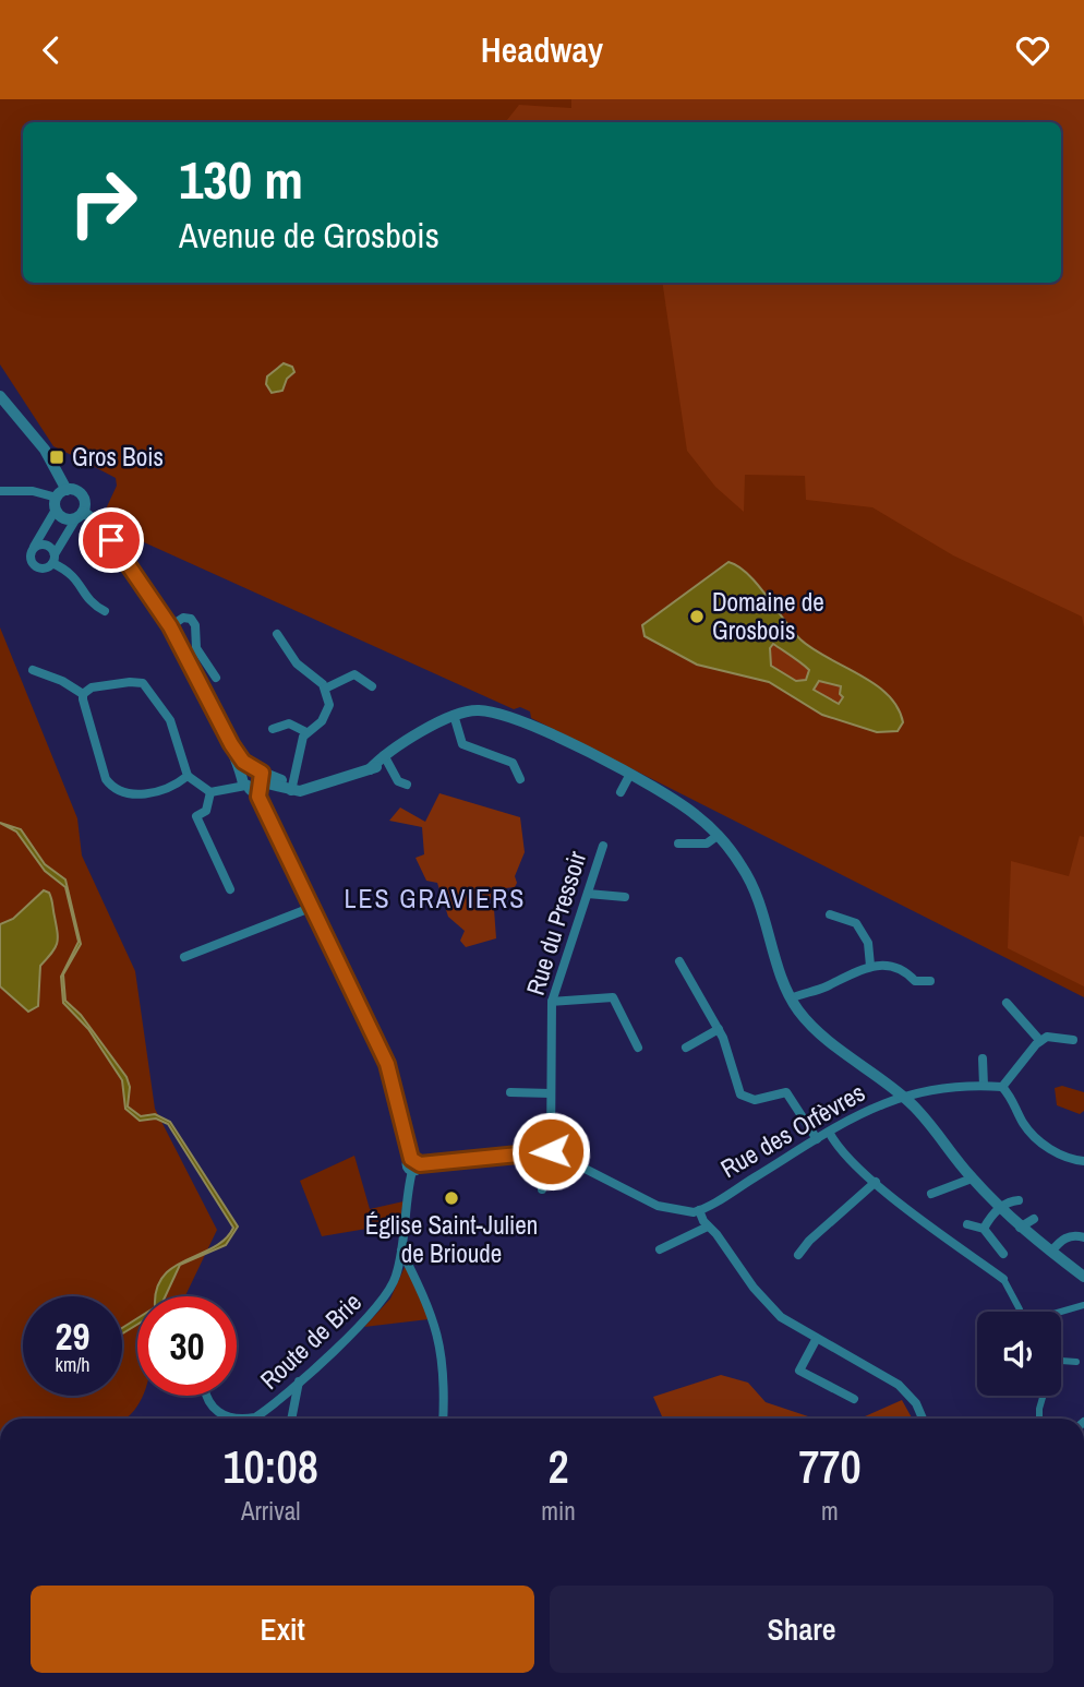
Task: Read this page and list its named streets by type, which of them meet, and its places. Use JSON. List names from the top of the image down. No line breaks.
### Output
{"streets":{"street":["Rue du Pressoir","Rue des Orfèvres","Route de Brie"]},"districts":["LES GRAVIERS"],"places":{"transit":["Gros Bois"],"other":["Domaine de Grosbois","Église Saint-Julien de Brioude"]},"page":{"header":"Headway","turn":["130 m","Avenue de Grosbois"],"speed":"29 km/h","limit":"30","eta":["10:08","Arrival","2","min","770","m"],"buttons":["Exit","Share"]}}
